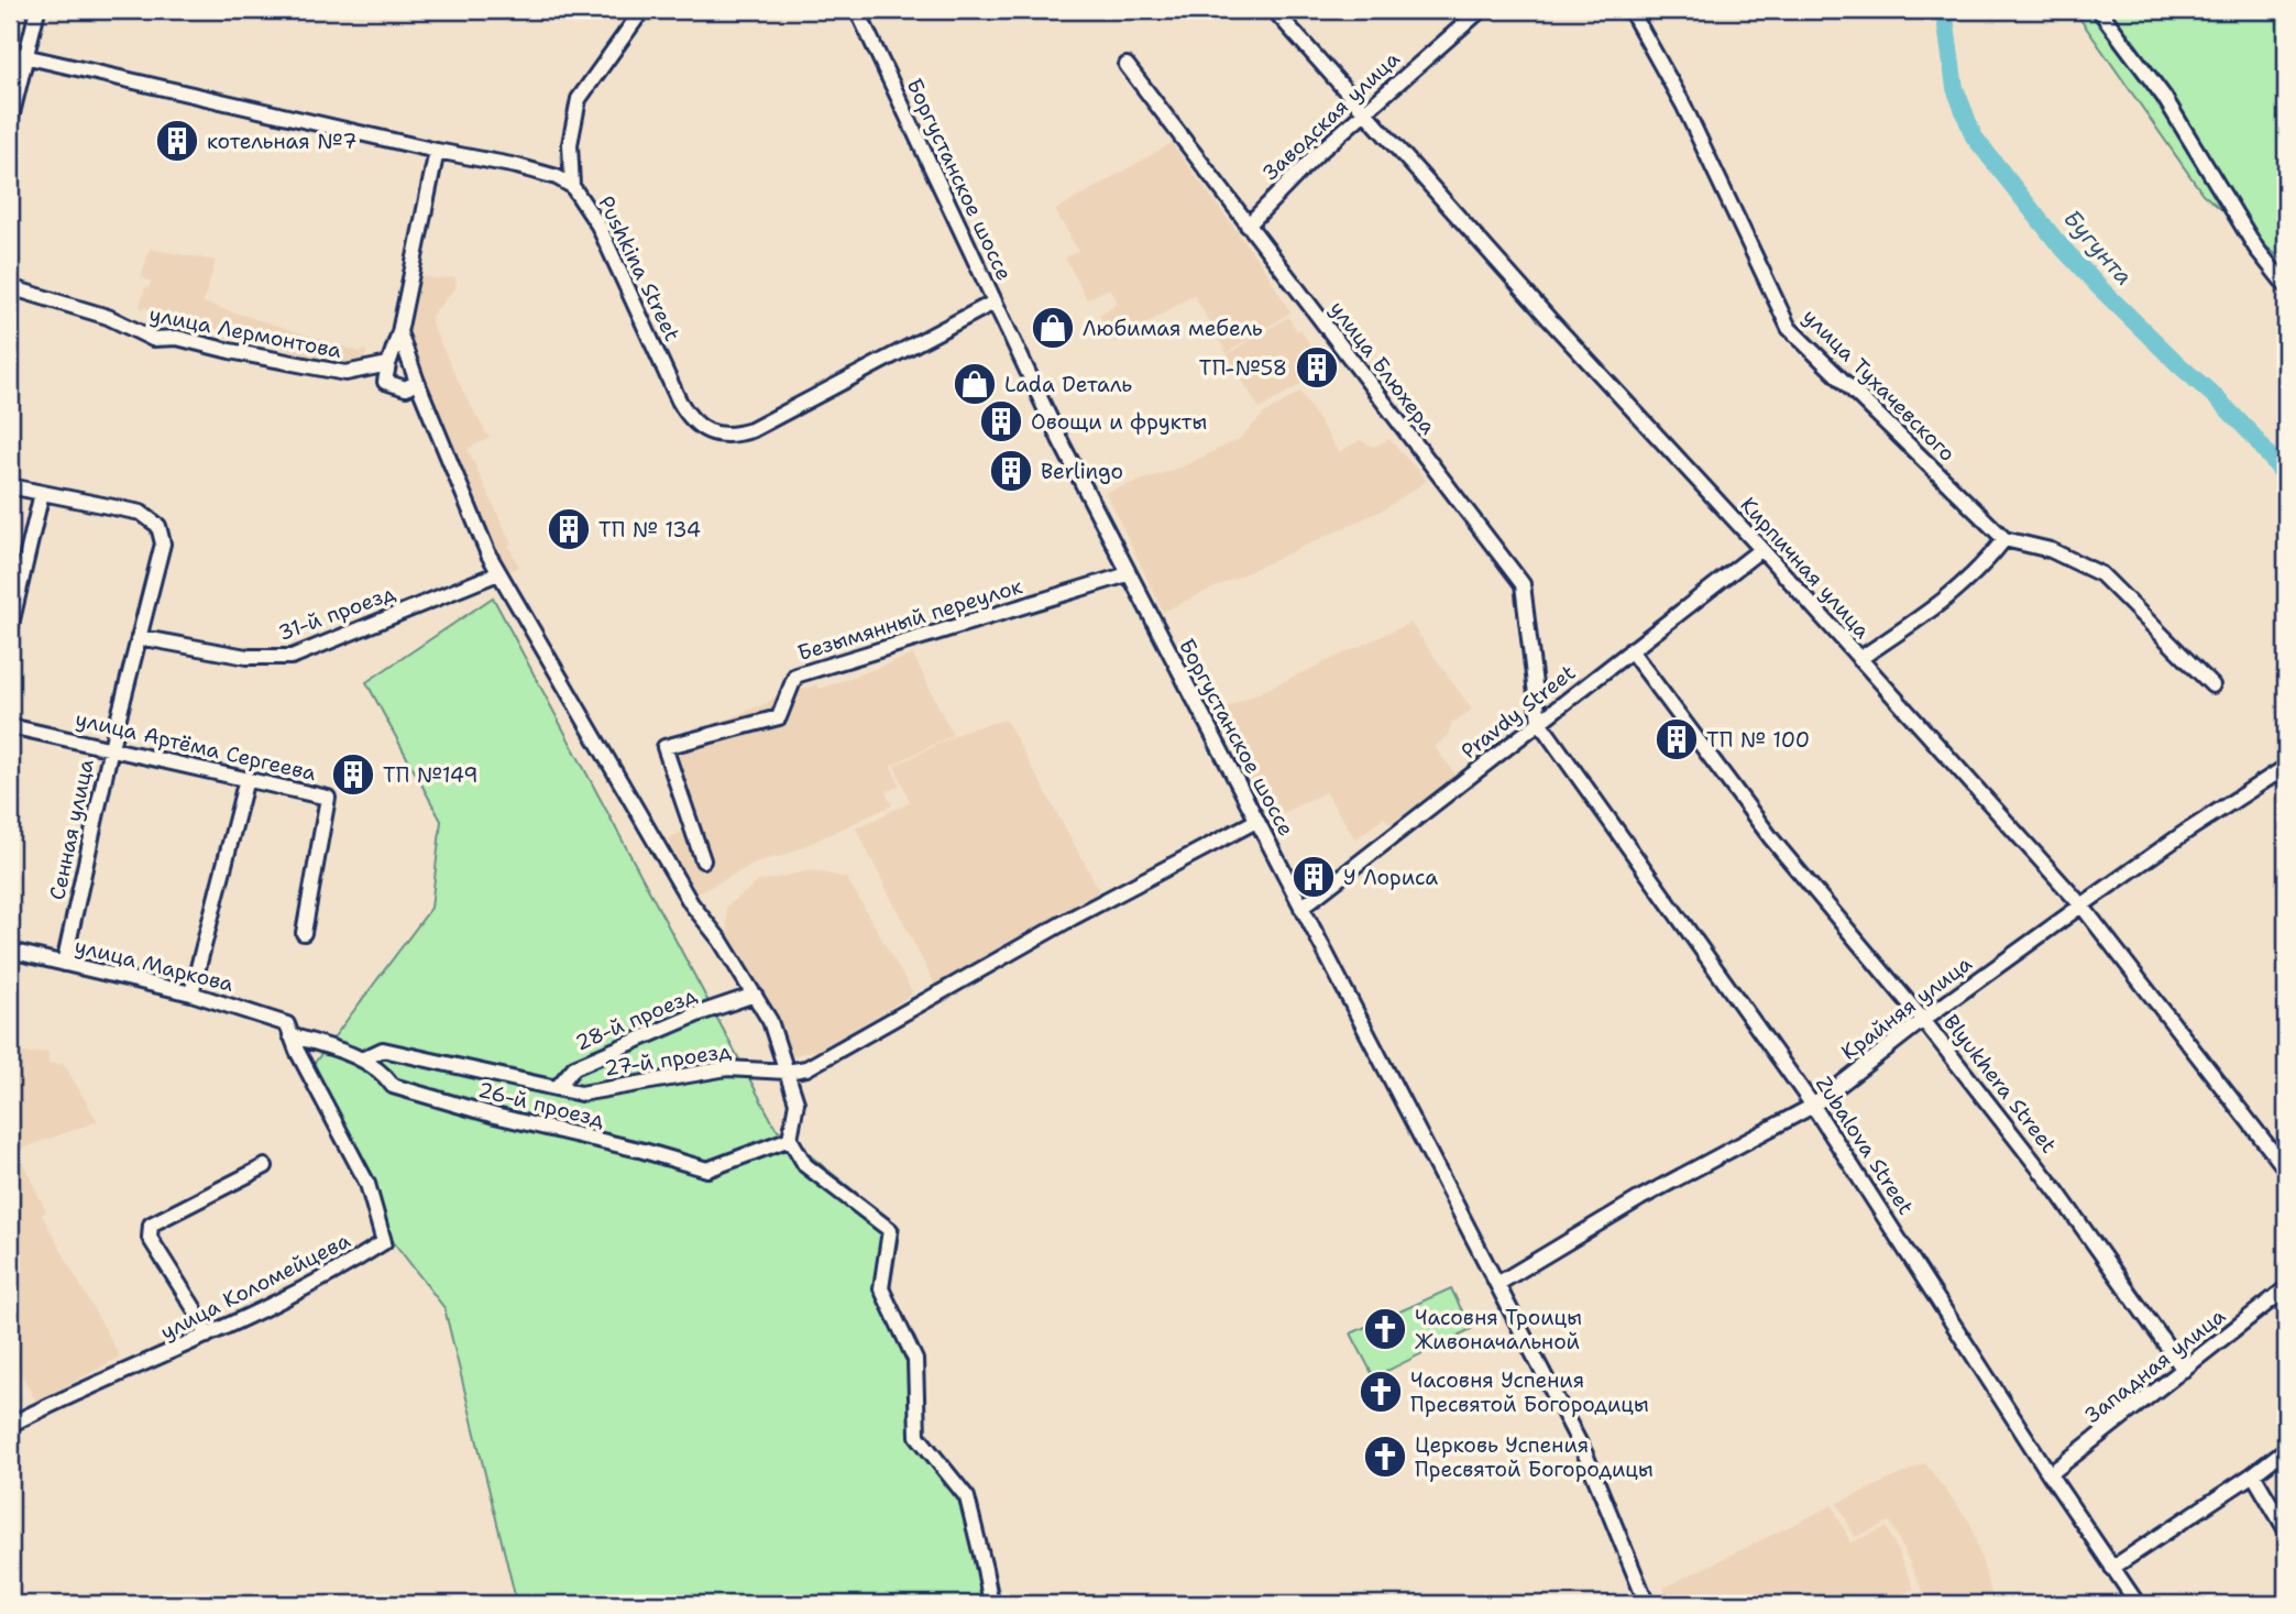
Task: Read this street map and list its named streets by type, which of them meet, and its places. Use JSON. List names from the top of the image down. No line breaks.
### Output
{"streets":{"street":["Заводская улица","Боргустанское шоссе","Pushkina Street","улица Лермонтова","улица Блюхера","улица Тухачевского","Кирпичная улица","31-й проезд","Безымянный переулок","Pravdy Street","улица Артёма Сергеева","Сенная улица","улица Маркова","Крайняя улица","28-й проезд","27-й проезд","Blyukhera Street","26-й проезд","Zubalova Street","улица Коломейцева","Западная улица"]},"crossings":[["Заводская улица","улица Блюхера"],["Заводская улица","Кирпичная улица"],["Боргустанское шоссе","Pushkina Street"],["Боргустанское шоссе","Безымянный переулок"],["Боргустанское шоссе","Pravdy Street"],["Боргустанское шоссе","Крайняя улица"],["улица Блюхера","Pravdy Street"],["улица Блюхера","Zubalova Street"],["Кирпичная улица","Pravdy Street"],["Кирпичная улица","Крайняя улица"],["31-й проезд","Сенная улица"],["Pravdy Street","Blyukhera Street"],["Pravdy Street","Zubalova Street"],["улица Артёма Сергеева","Сенная улица"],["Сенная улица","улица Маркова"],["улица Маркова","26-й проезд"],["улица Маркова","улица Коломейцева"],["Крайняя улица","Blyukhera Street"],["Крайняя улица","Zubalova Street"],["28-й проезд","27-й проезд"],["Blyukhera Street","Западная улица"],["26-й проезд","улица Коломейцева"],["Zubalova Street","Западная улица"]],"water":["Бугунта"],"places":{"building":["котельная №7","ТП-№58","Овощи и фрукты","Berlingo","ТП № 134","ТП № 100","ТП №149","У Лориса"],"shop":["Любимая мебель","Lada Dеталь"],"church":["Часовня Троицы Живоначальной","Часовня Успения Пресвятой Богородицы","Церковь Успения Пресвятой Богородицы"]}}
